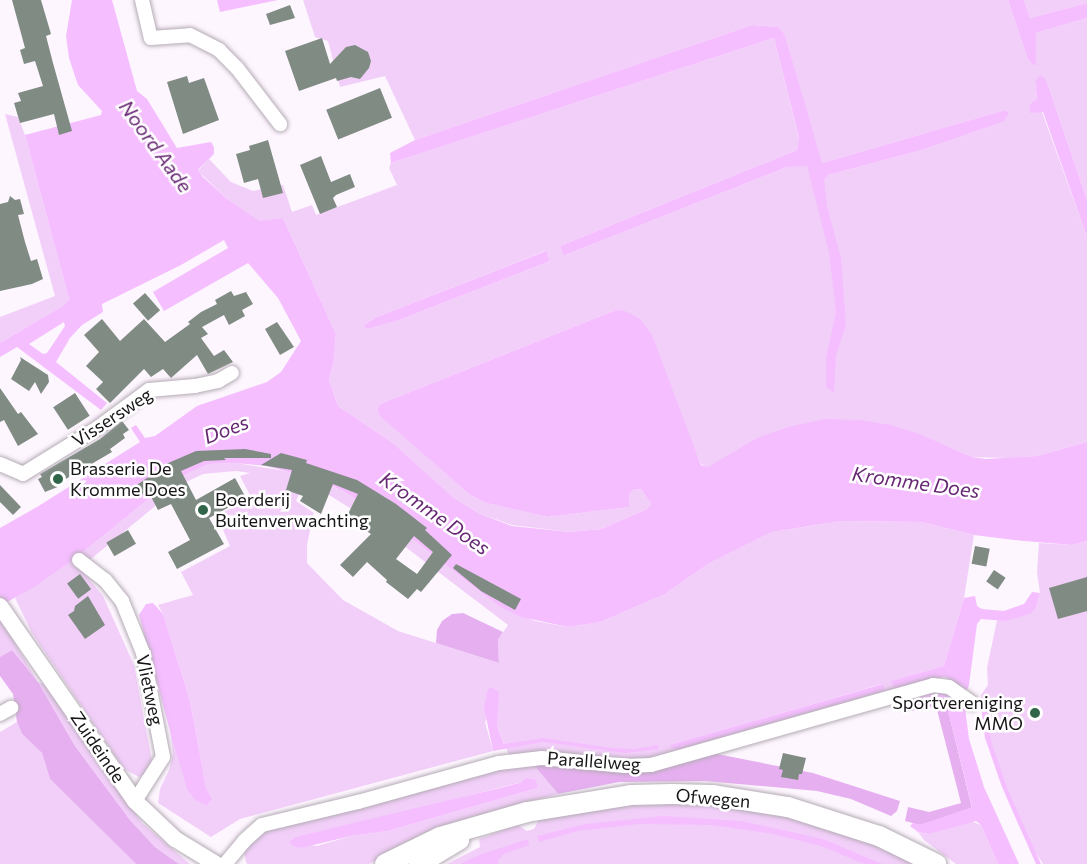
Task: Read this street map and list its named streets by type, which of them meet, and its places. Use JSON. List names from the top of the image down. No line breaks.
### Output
{"streets":{"main road":["Ofwegen"],"street":["Vissersweg","Vlietweg","Zuideinde","Parallelweg"]},"crossings":[["Vlietweg","Zuideinde"]],"water":["Noord Aade","Does","Kromme Does"],"places":["Brasserie De Kromme Does","Boerderij Buitenverwachting","Sportvereniging MMO"]}
